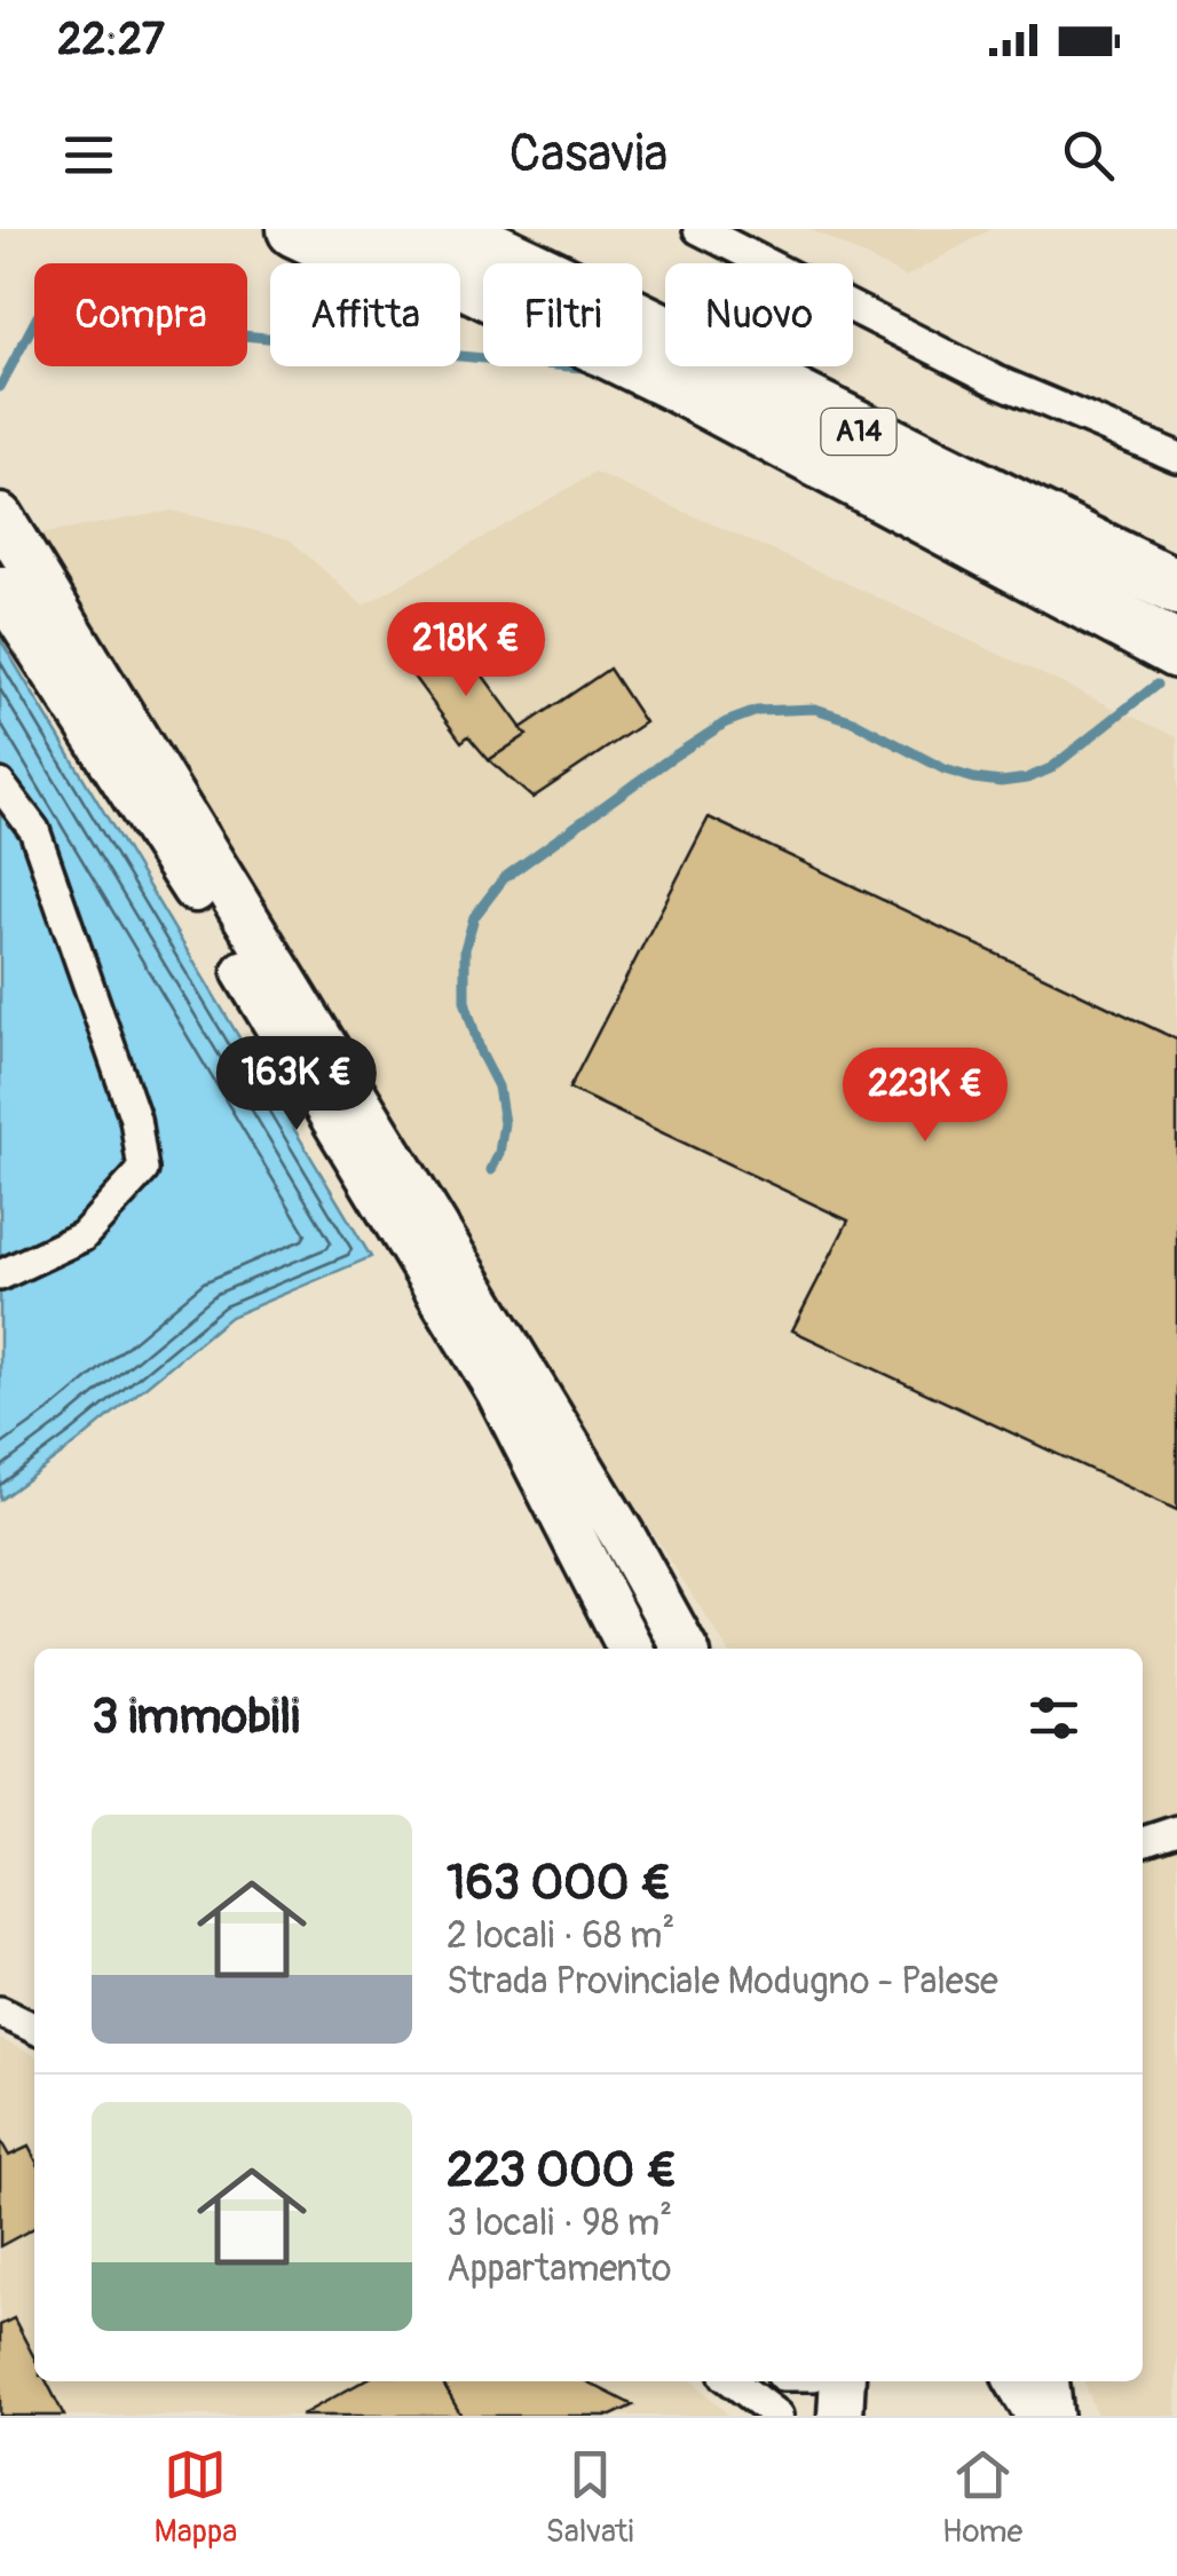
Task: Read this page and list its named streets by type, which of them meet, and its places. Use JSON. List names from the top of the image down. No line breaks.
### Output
{"streets":{"highway":["A14"]},"page":{"status":"22:27","header":"Casavia","chip":["Compra","Affitta","Filtri","Nuovo"],"price":["218K €","163K €","223K €"],"heading":"3 immobili","list":[{"name":"163 000 €","note":"2 locali · 68 m² · Strada Provinciale Modugno - Palese"},{"name":"223 000 €","note":"3 locali · 98 m² · Appartamento"}],"tabs":["Mappa","Salvati","Home"]}}
